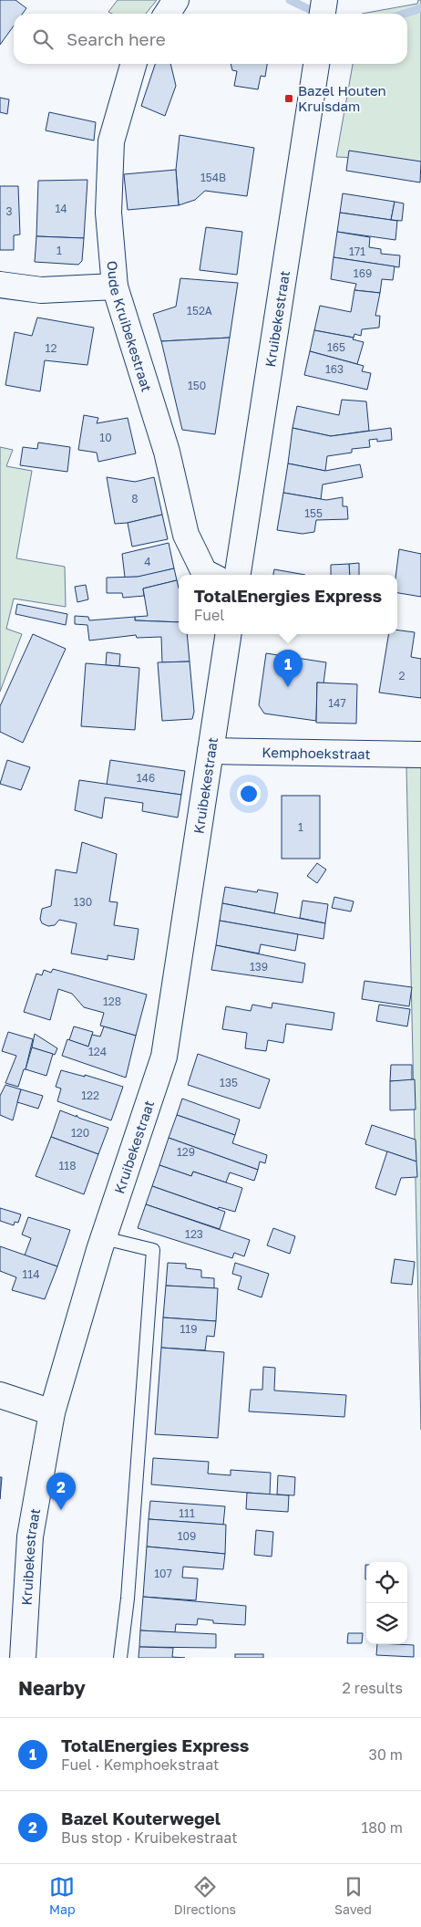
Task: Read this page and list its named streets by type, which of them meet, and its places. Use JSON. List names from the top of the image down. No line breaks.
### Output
{"streets":{"main road":["Kruibekestraat","Oude Kruibekestraat","Kemphoekstraat"]},"crossings":[["Kruibekestraat","Kemphoekstraat"]],"places":{"transit":["Bazel Houten Kruisdam"]},"house_numbers":["154B","14","3","1","171","169","152A","165","12","163","150","10","8","155","4","2","147","146","1","130","139","128","124","135","122","120","129","118","123","114","119","111","109","107"],"page":{"search":"Search here","popup":["TotalEnergies Express","Fuel"],"pins":["1","2"],"heading":["Nearby","2 results"],"list":[{"mark":"1","name":"TotalEnergies Express","note":"Fuel · Kemphoekstraat","value":"30 m"},{"mark":"2","name":"Bazel Kouterwegel","note":"Bus stop · Kruibekestraat","value":"180 m"}],"nav":["Map","Directions","Saved"]}}
